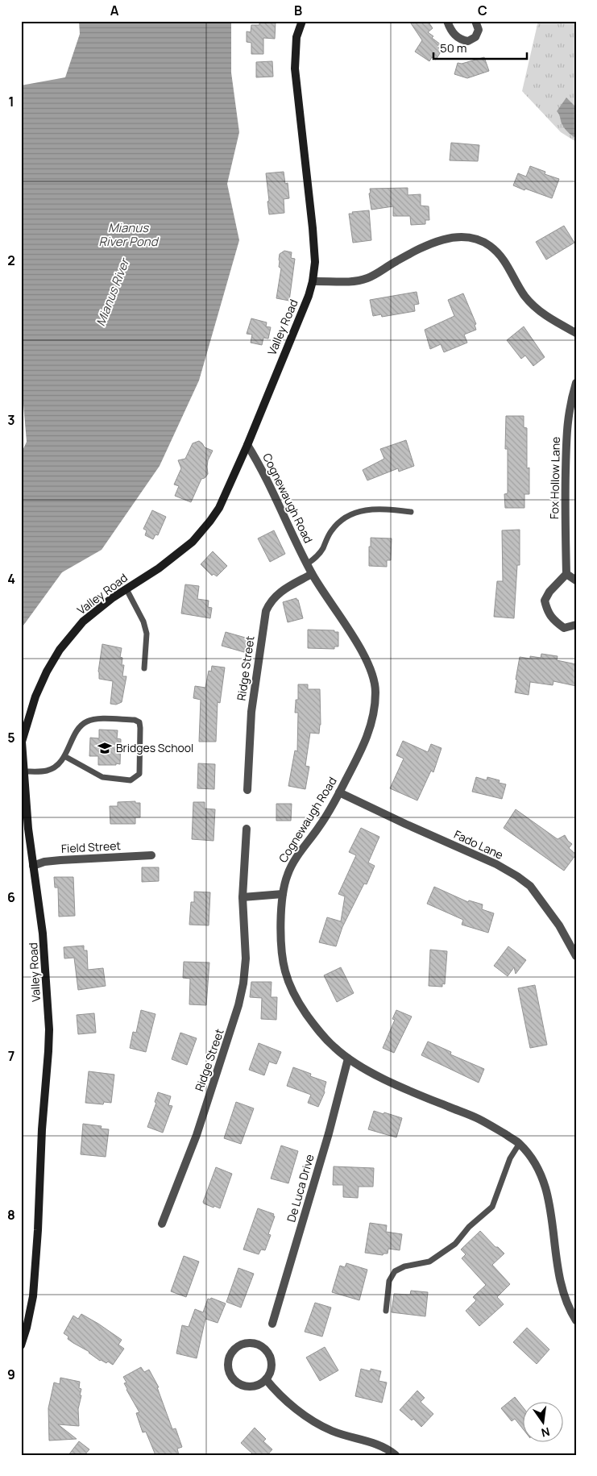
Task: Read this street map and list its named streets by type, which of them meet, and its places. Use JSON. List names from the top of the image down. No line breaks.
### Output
{"streets":{"main road":["Valley Road"],"street":["Fox Hollow Lane","Cognewaugh Road","Ridge Street","Fado Lane","Field Street","De Luca Drive"]},"crossings":[["Valley Road","Cognewaugh Road"],["Valley Road","Field Street"],["Cognewaugh Road","Ridge Street"],["Cognewaugh Road","Fado Lane"],["Cognewaugh Road","De Luca Drive"]],"water":["Mianus River Pond","Mianus River"],"places":{"school or university":["Bridges School"]},"scale_bar":"50 m","north":"bottom","grid":{"columns":["A","B","C"],"rows":["1","2","3","4","5","6","7","8","9"]}}
